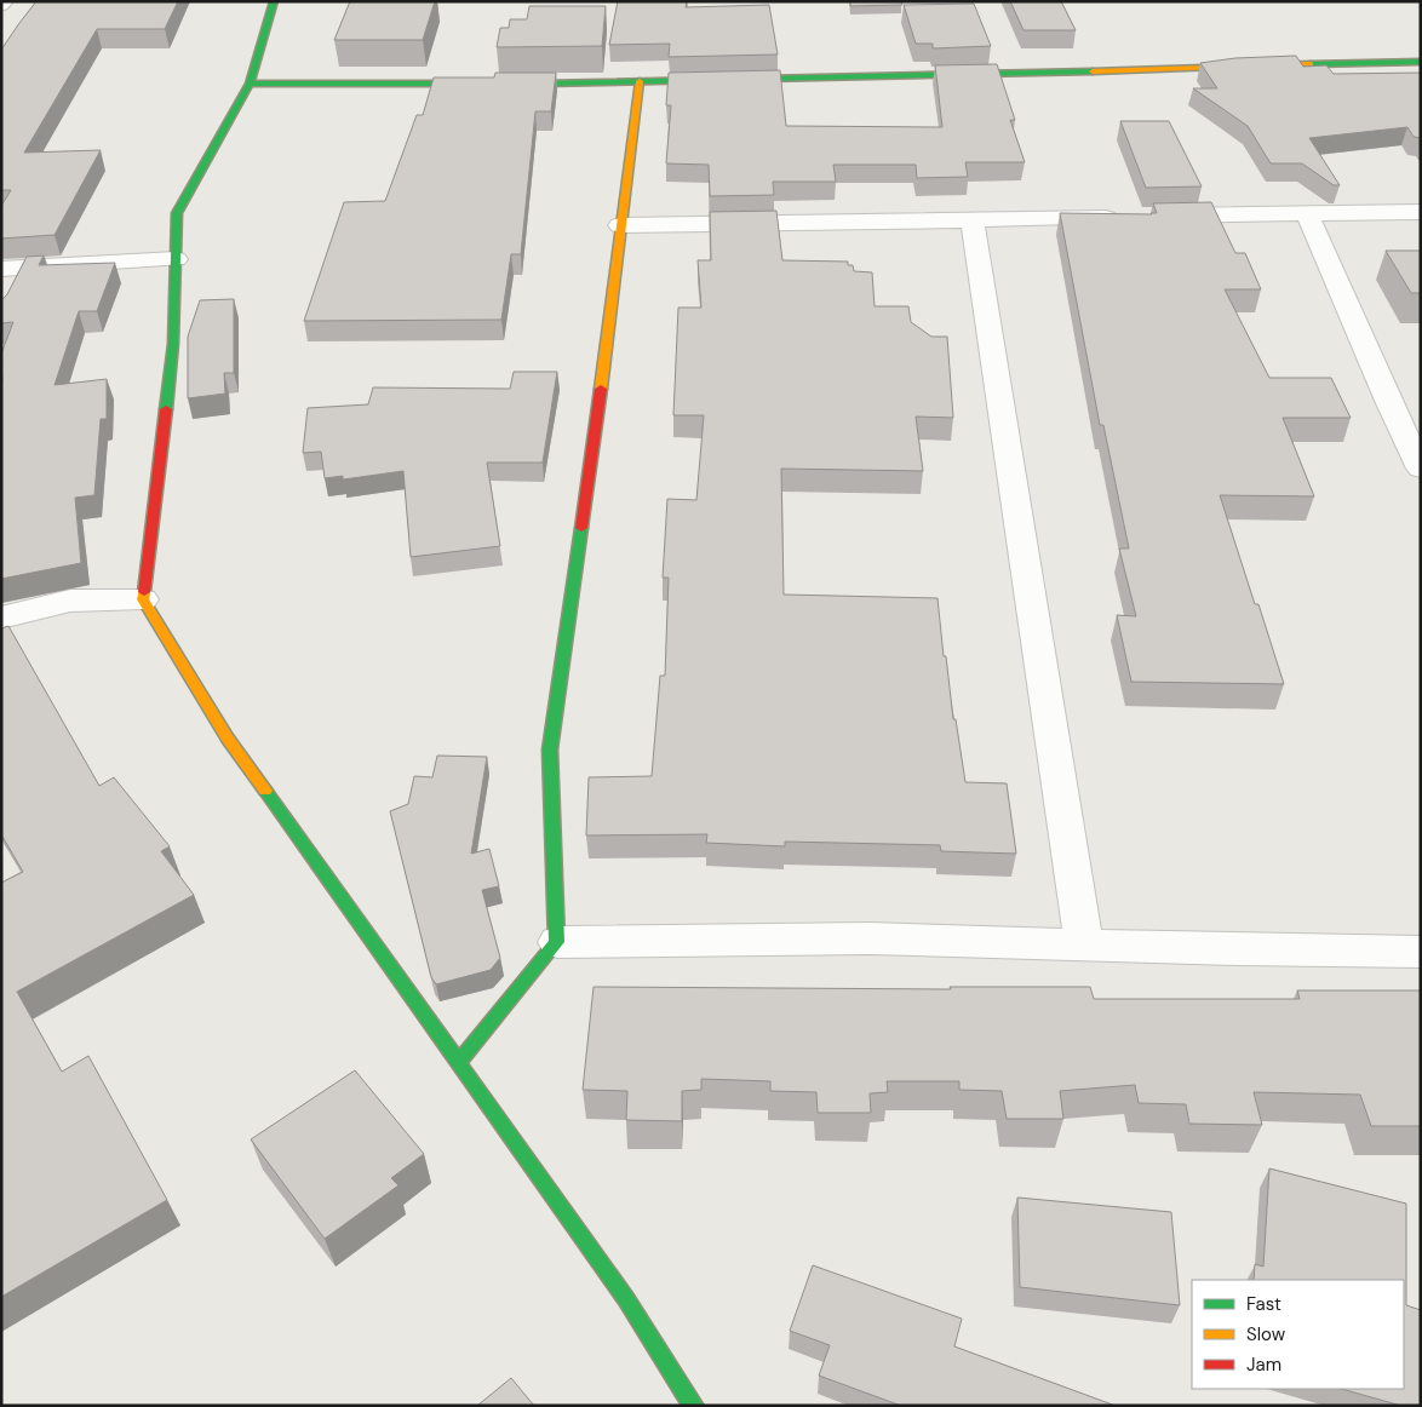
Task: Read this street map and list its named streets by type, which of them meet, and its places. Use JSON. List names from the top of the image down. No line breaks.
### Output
{"legend":["Fast","Slow","Jam"]}
